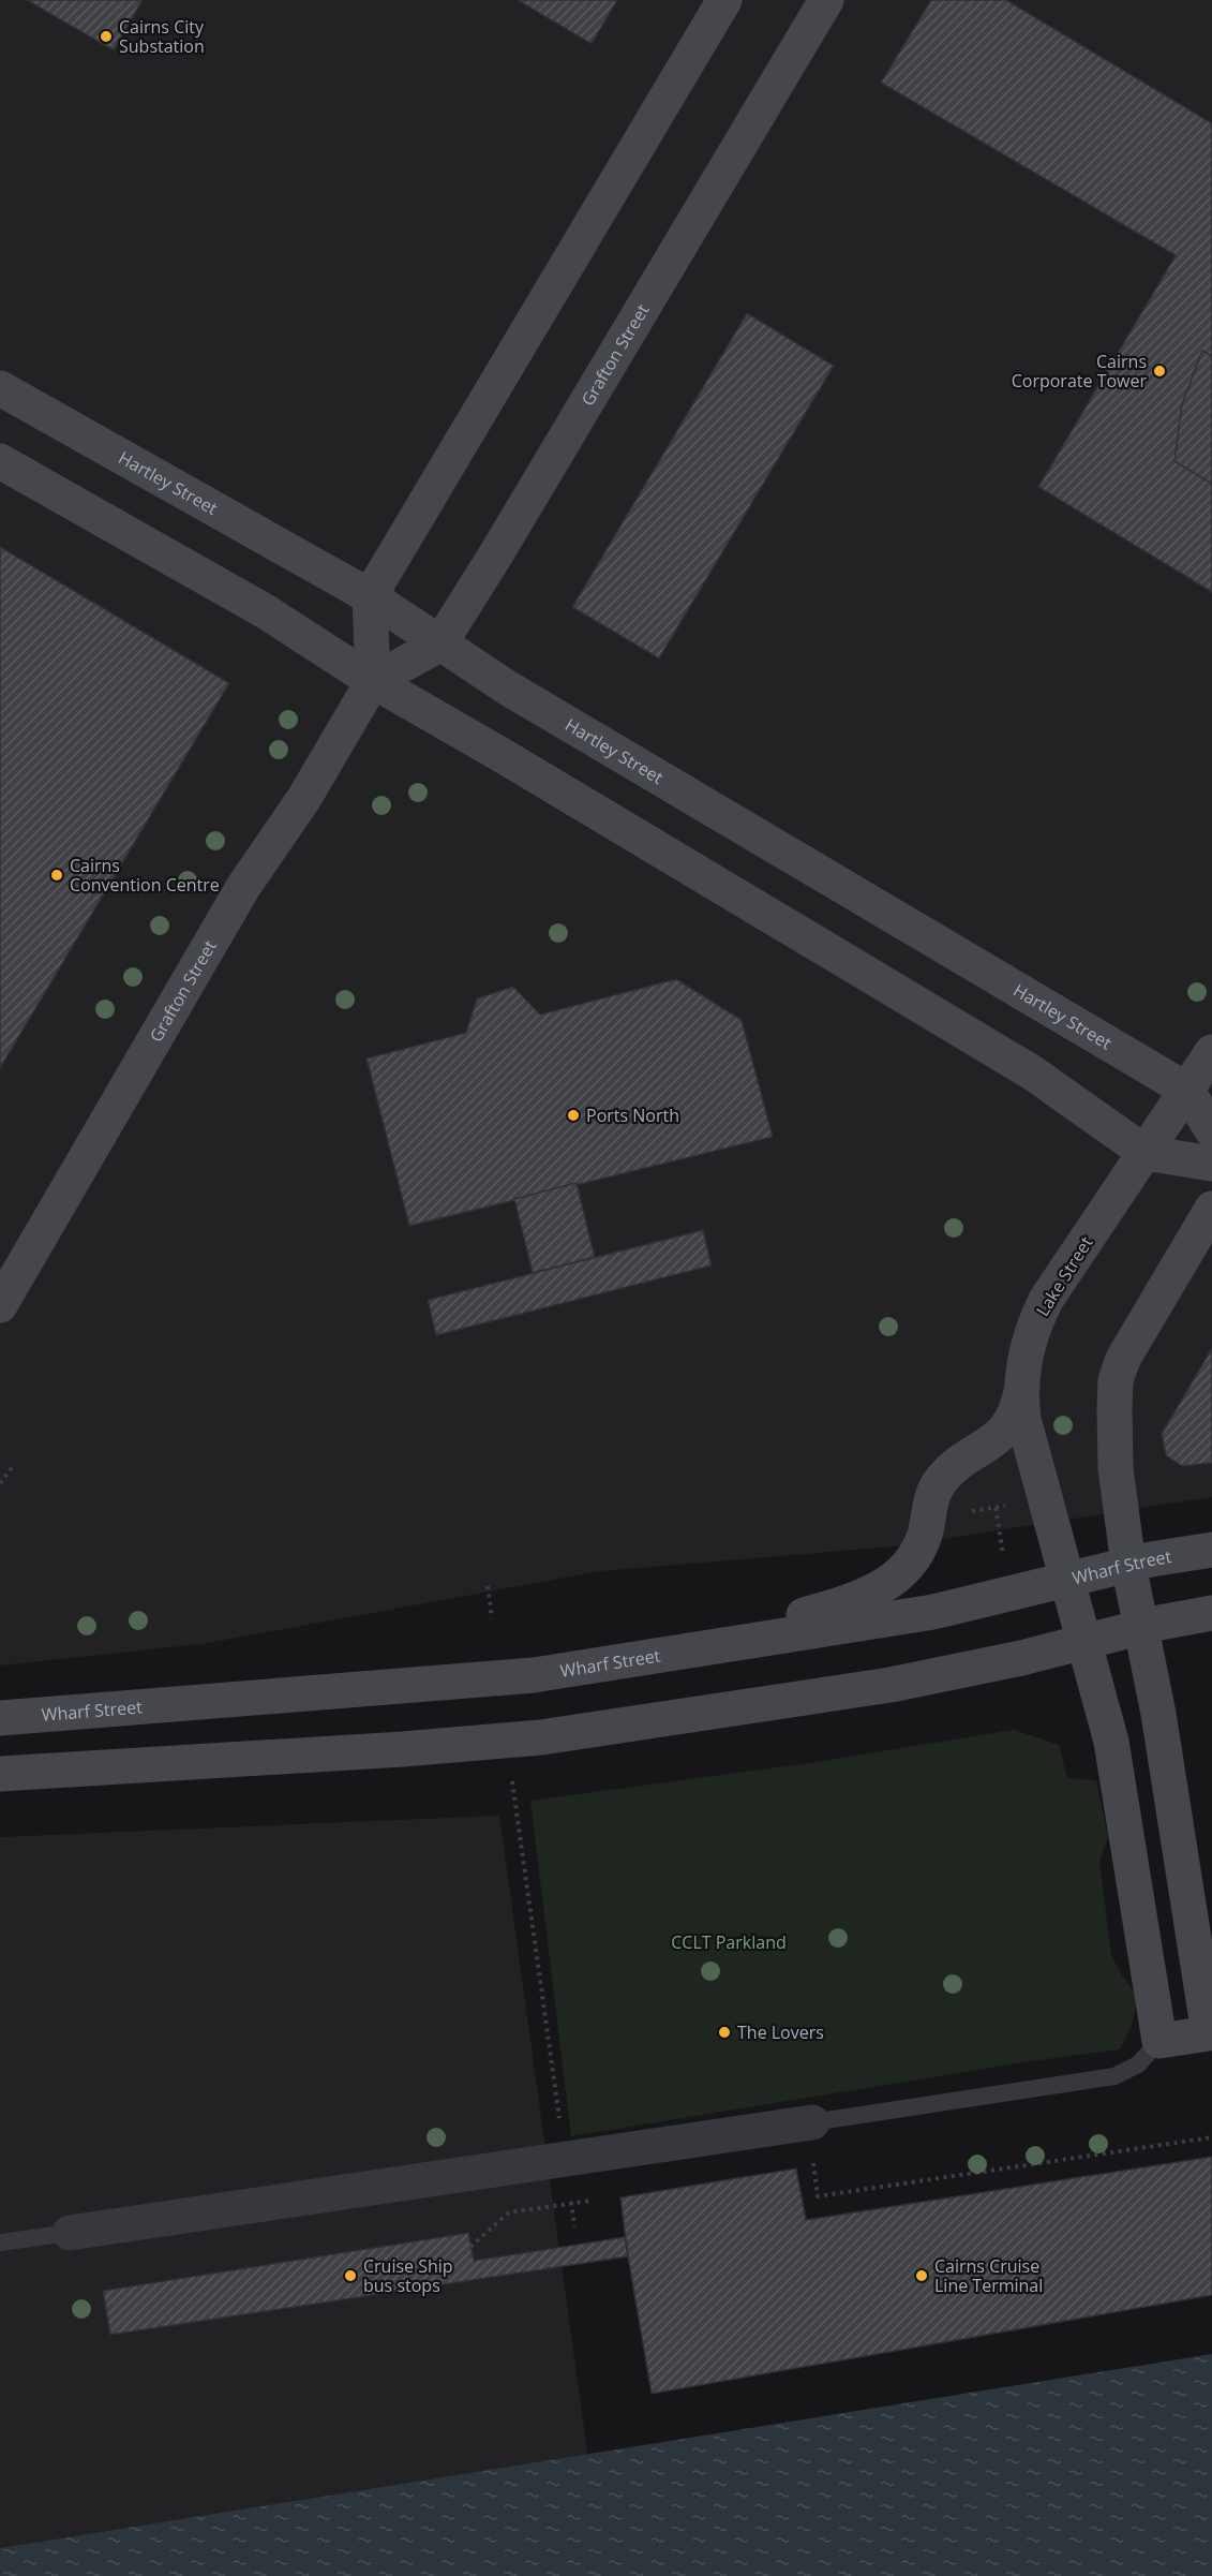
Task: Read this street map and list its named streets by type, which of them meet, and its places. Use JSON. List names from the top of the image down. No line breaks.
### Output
{"streets":{"street":["Grafton Street","Hartley Street","Lake Street","Wharf Street"]},"crossings":[["Grafton Street","Hartley Street"],["Hartley Street","Lake Street"],["Lake Street","Wharf Street"]],"parks":["CCLT Parkland"],"places":["Cairns City Substation","Cairns Corporate Tower","Cairns Convention Centre","Ports North","The Lovers","Cruise Ship bus stops","Cairns Cruise Line Terminal"]}
